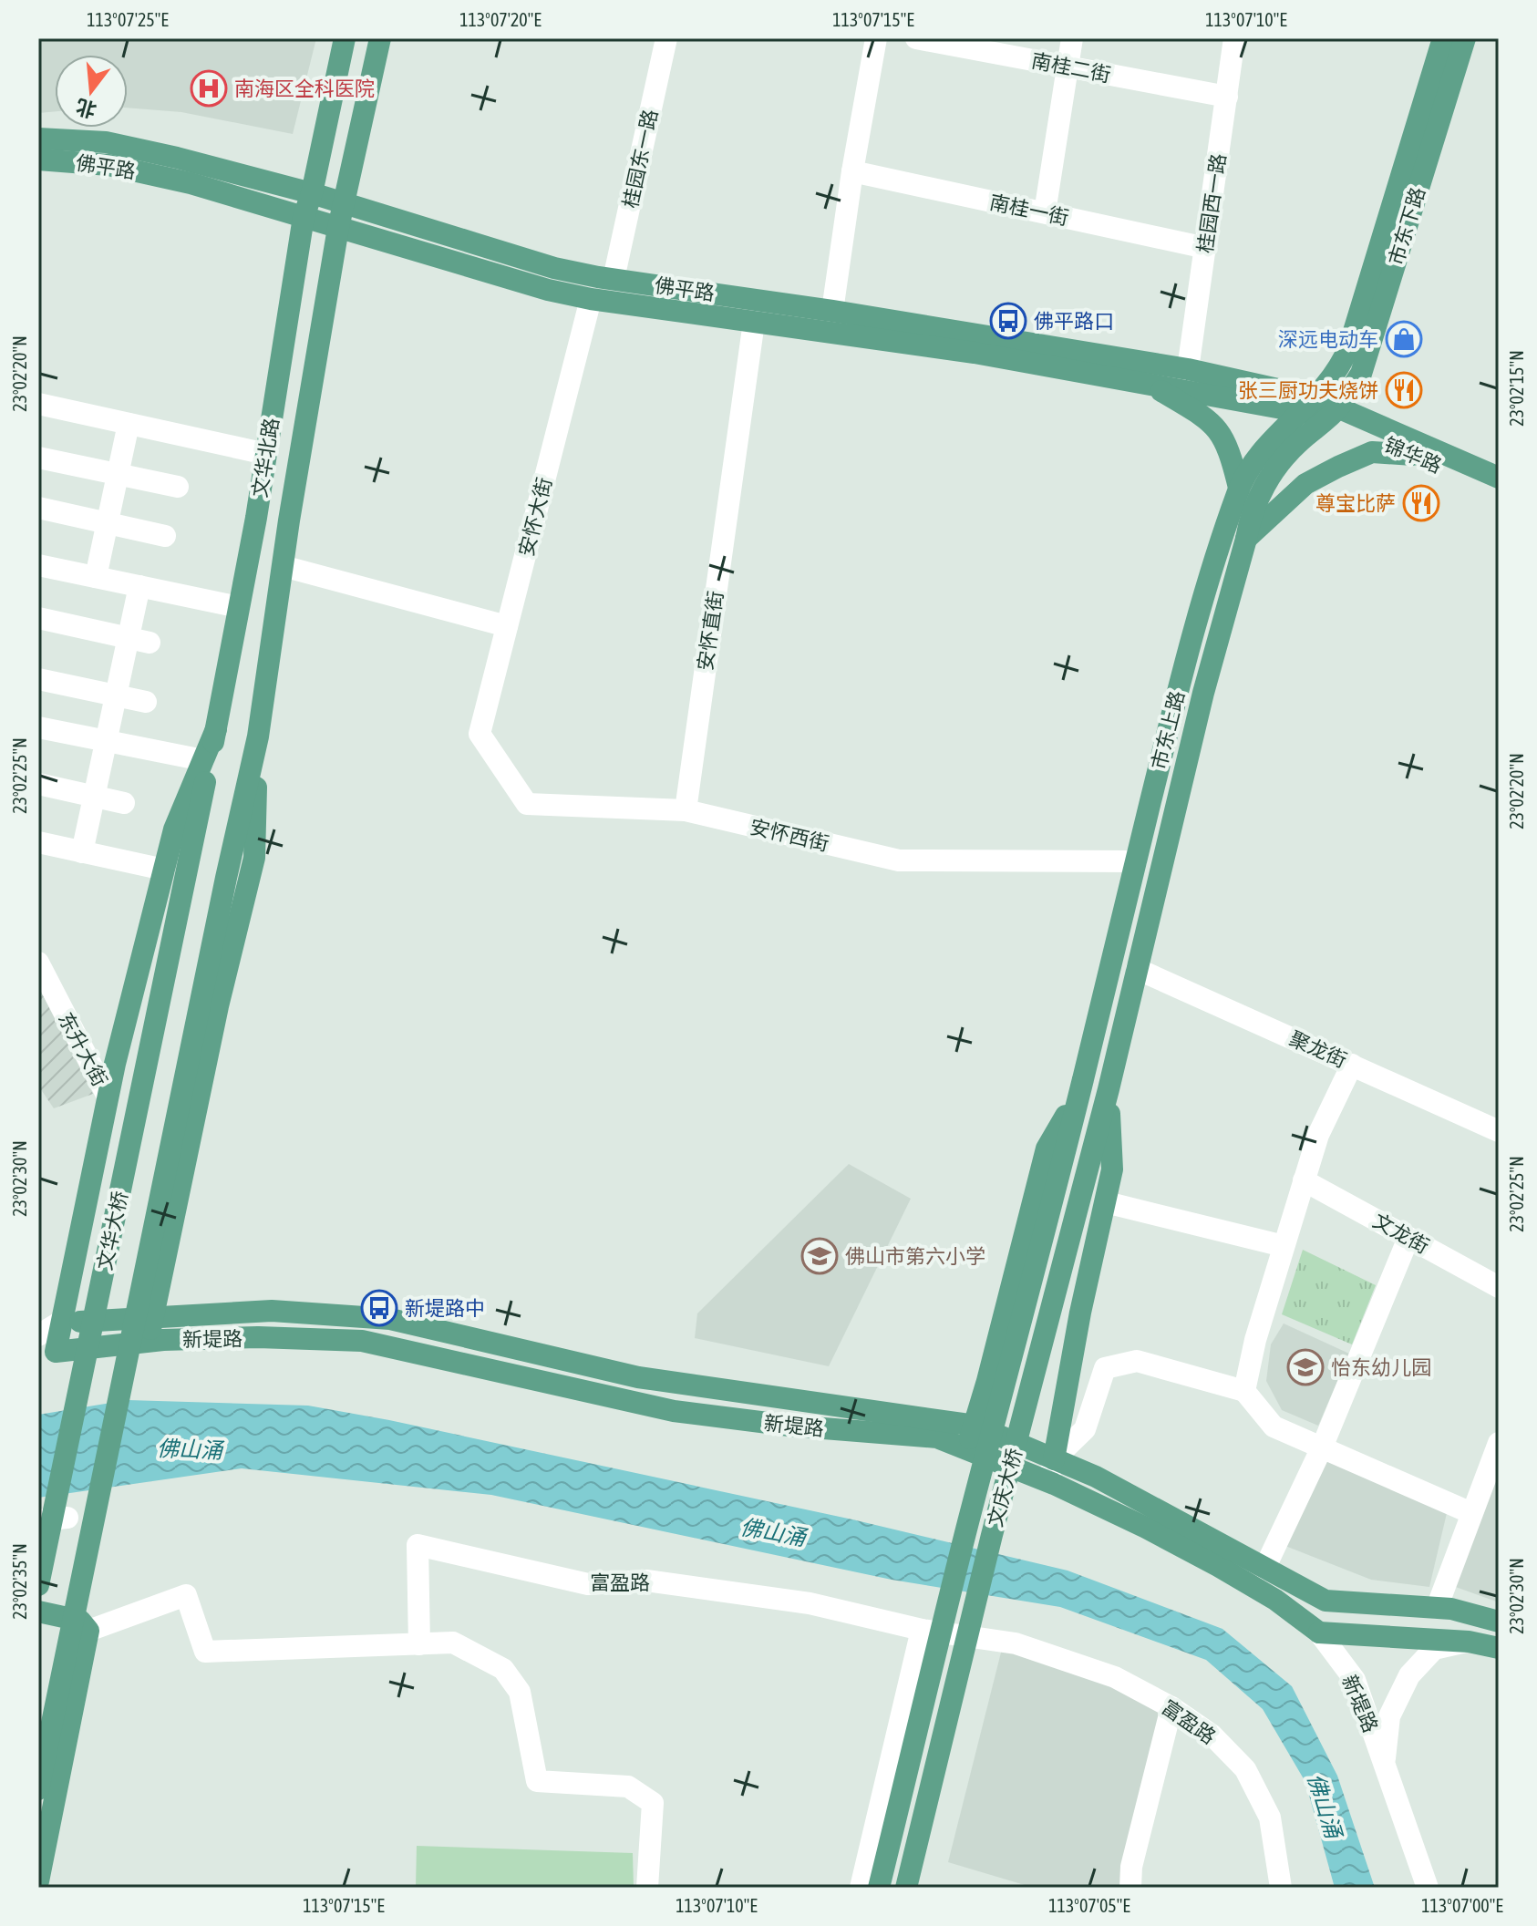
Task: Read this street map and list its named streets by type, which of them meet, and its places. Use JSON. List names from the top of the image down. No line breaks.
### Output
{"streets":{"main road":["佛平路","市东下路","锦华路","文华北路","市东上路","文华大桥","新堤路","文庆大桥"],"street":["南桂二街","桂园东一路","桂园西一路","南桂一街","安怀大街","安怀直街","安怀西街","东升大街","聚龙街","文龙街","富盈路"]},"crossings":[["南桂二街","桂园西一路"],["桂园东一路","佛平路"],["佛平路","桂园西一路"],["佛平路","市东下路"],["佛平路","锦华路"],["佛平路","文华北路"],["佛平路","安怀大街"],["佛平路","安怀直街"],["佛平路","市东上路"],["桂园西一路","南桂一街"],["市东下路","锦华路"],["市东下路","市东上路"],["锦华路","市东上路"],["文华北路","文华大桥"],["安怀大街","安怀西街"],["安怀直街","安怀西街"],["市东上路","安怀西街"],["市东上路","聚龙街"],["市东上路","文庆大桥"]],"water":["佛山涌"],"places":{"hospital":["南海区全科医院"],"bus stop":["佛平路口","新堤路中"],"shop":["深远电动车"],"restaurant":["张三厨功夫烧饼","尊宝比萨"],"school or university":["佛山市第六小学","怡东幼儿园"]},"north":"bottom","coordinates":["113°07'25\"E","113°07'20\"E","113°07'15\"E","113°07'10\"E","23°02'20\"N","23°02'15\"N","23°02'25\"N","23°02'30\"N","23°02'35\"N","113°07'05\"E","113°07'00\"E"]}
